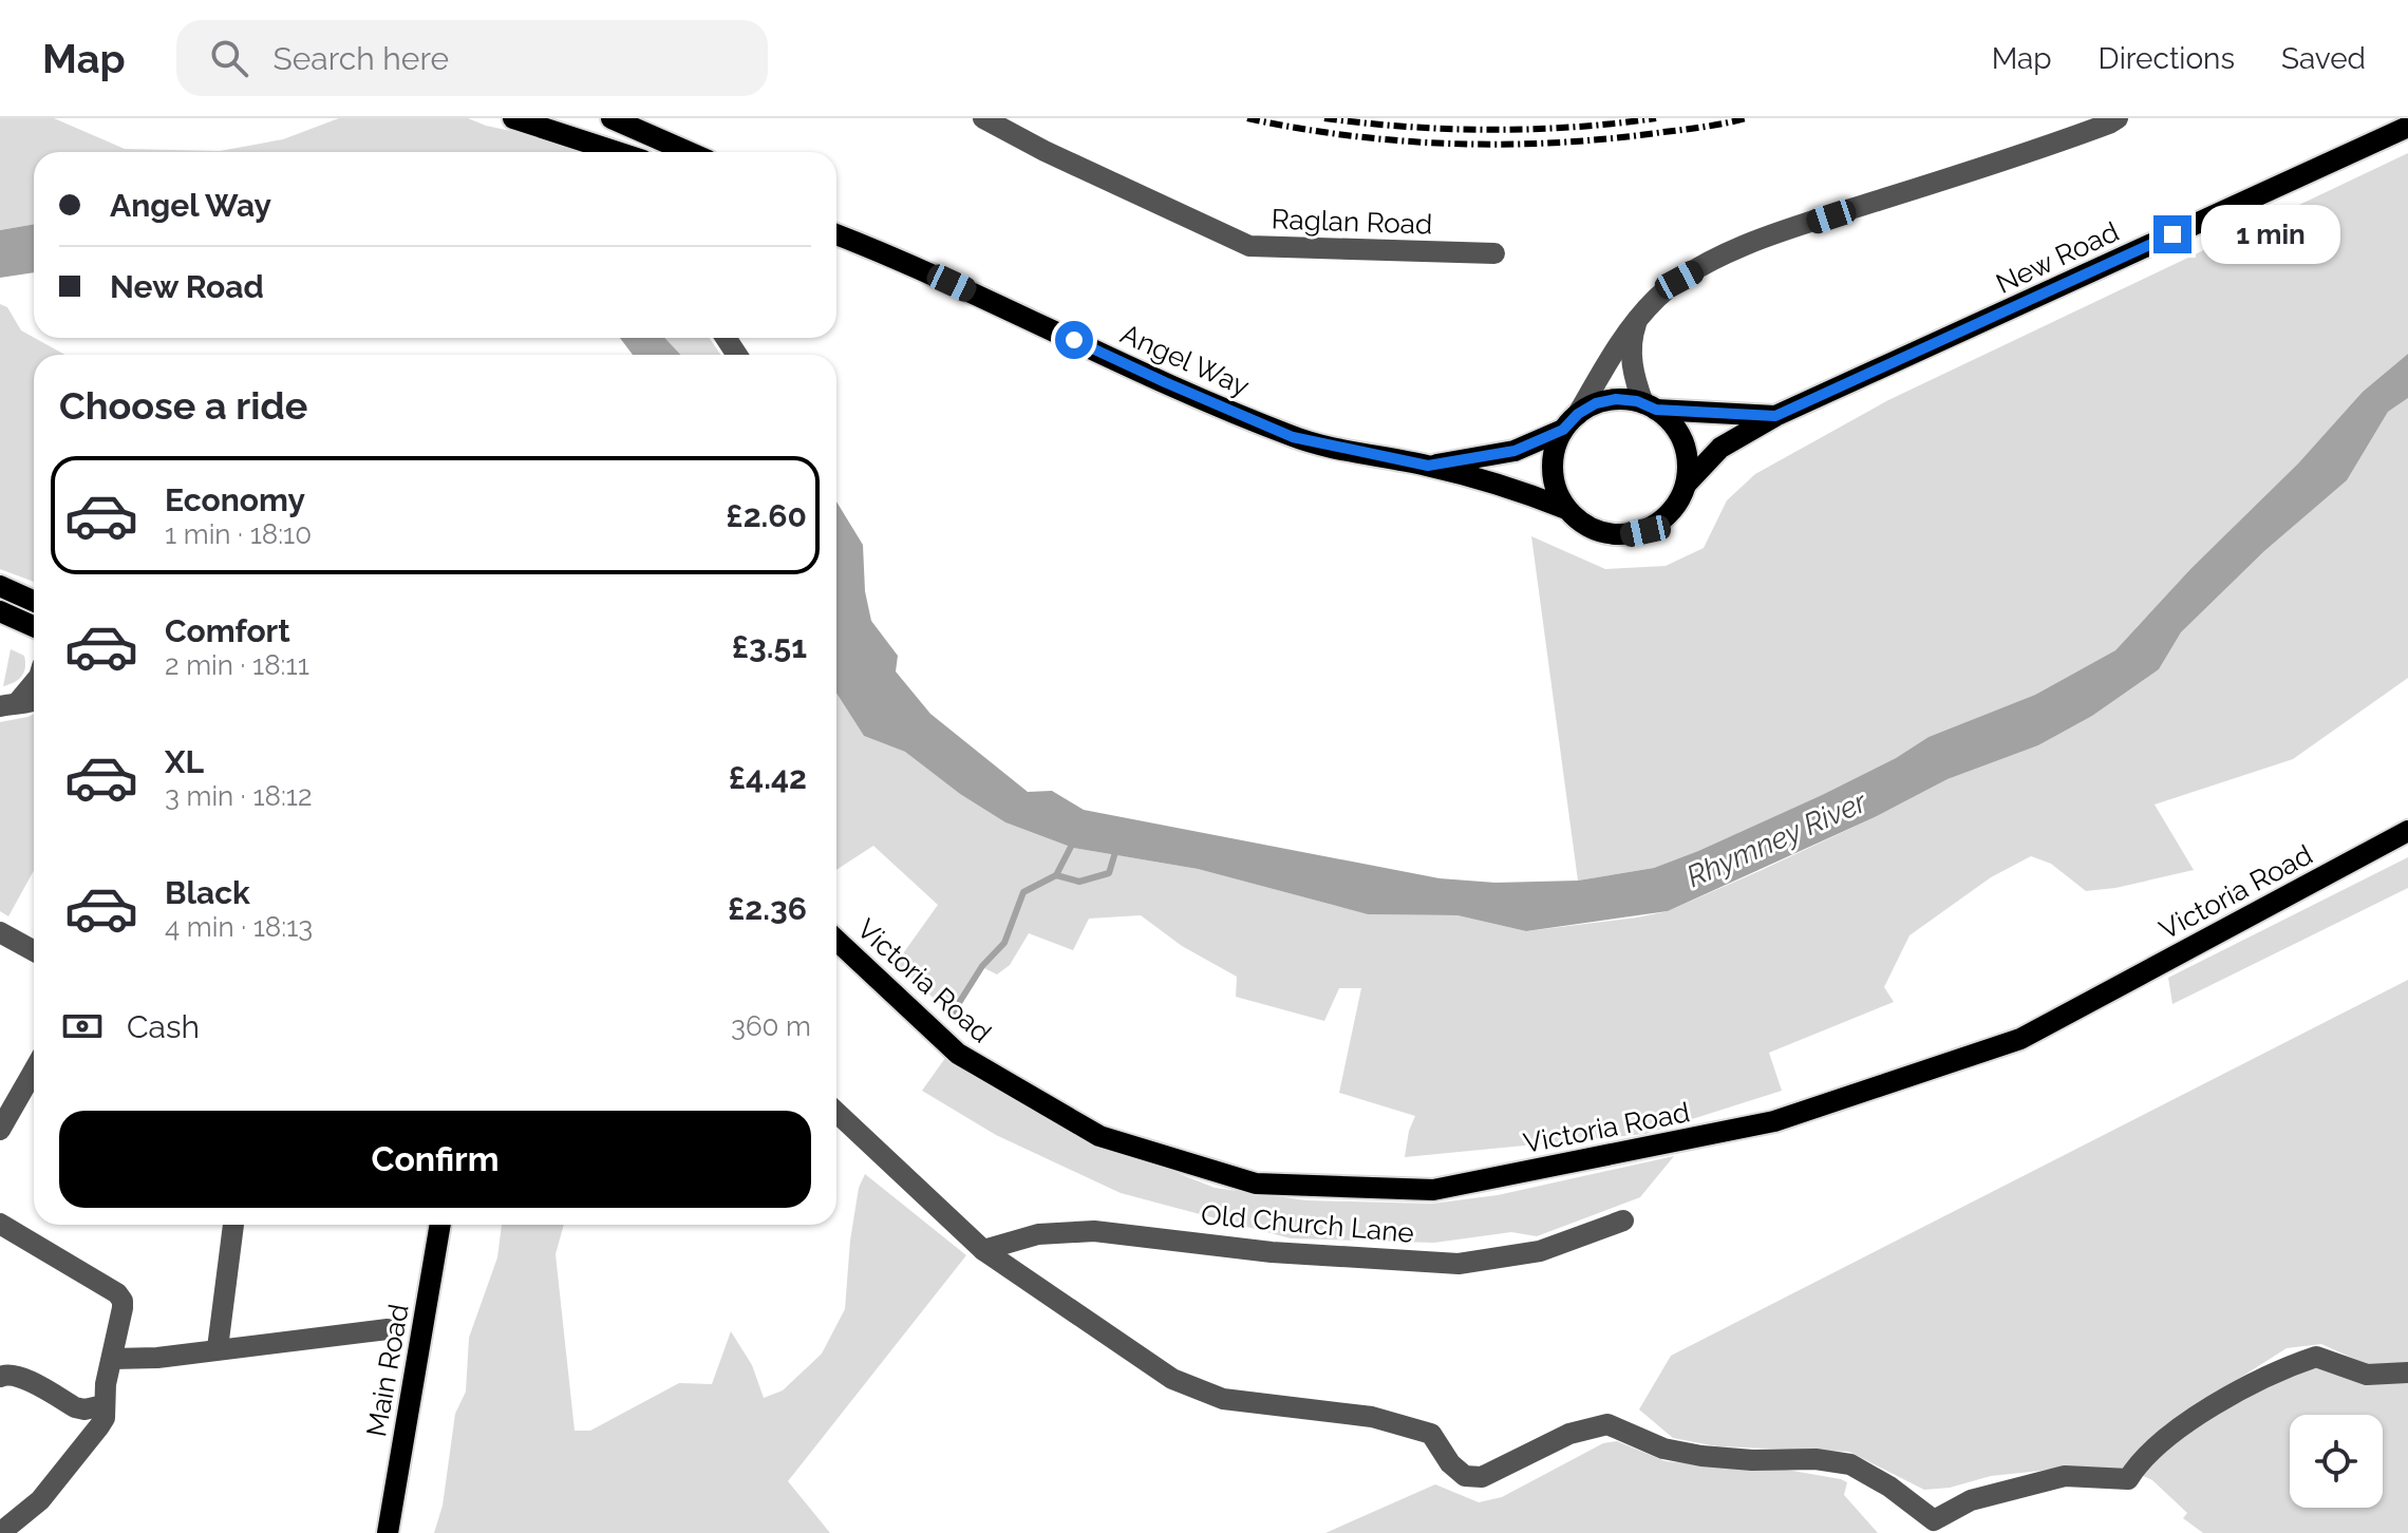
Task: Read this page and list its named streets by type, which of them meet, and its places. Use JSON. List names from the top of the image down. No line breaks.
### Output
{"streets":{"main road":["New Road","Angel Way","Victoria Road","Main Road"],"street":["Raglan Road","Old Church Lane"]},"crossings":[["New Road","Angel Way"]],"water":["Rhymney River"],"page":{"header":"Map","search":"Search here","nav":["Map","Directions","Saved"],"banner":["Angel Way","New Road"],"bubble":"1 min","heading":"Choose a ride","list":[{"name":"Economy","note":"1 min · 18:10","value":"£2.60"},{"name":"Comfort","note":"2 min · 18:11","value":"£3.51"},{"name":"XL","note":"3 min · 18:12","value":"£4.42"},{"name":"Black","note":"4 min · 18:13","value":"£2.36"}],"pay":["Cash","360 m"],"buttons":"Confirm"}}
